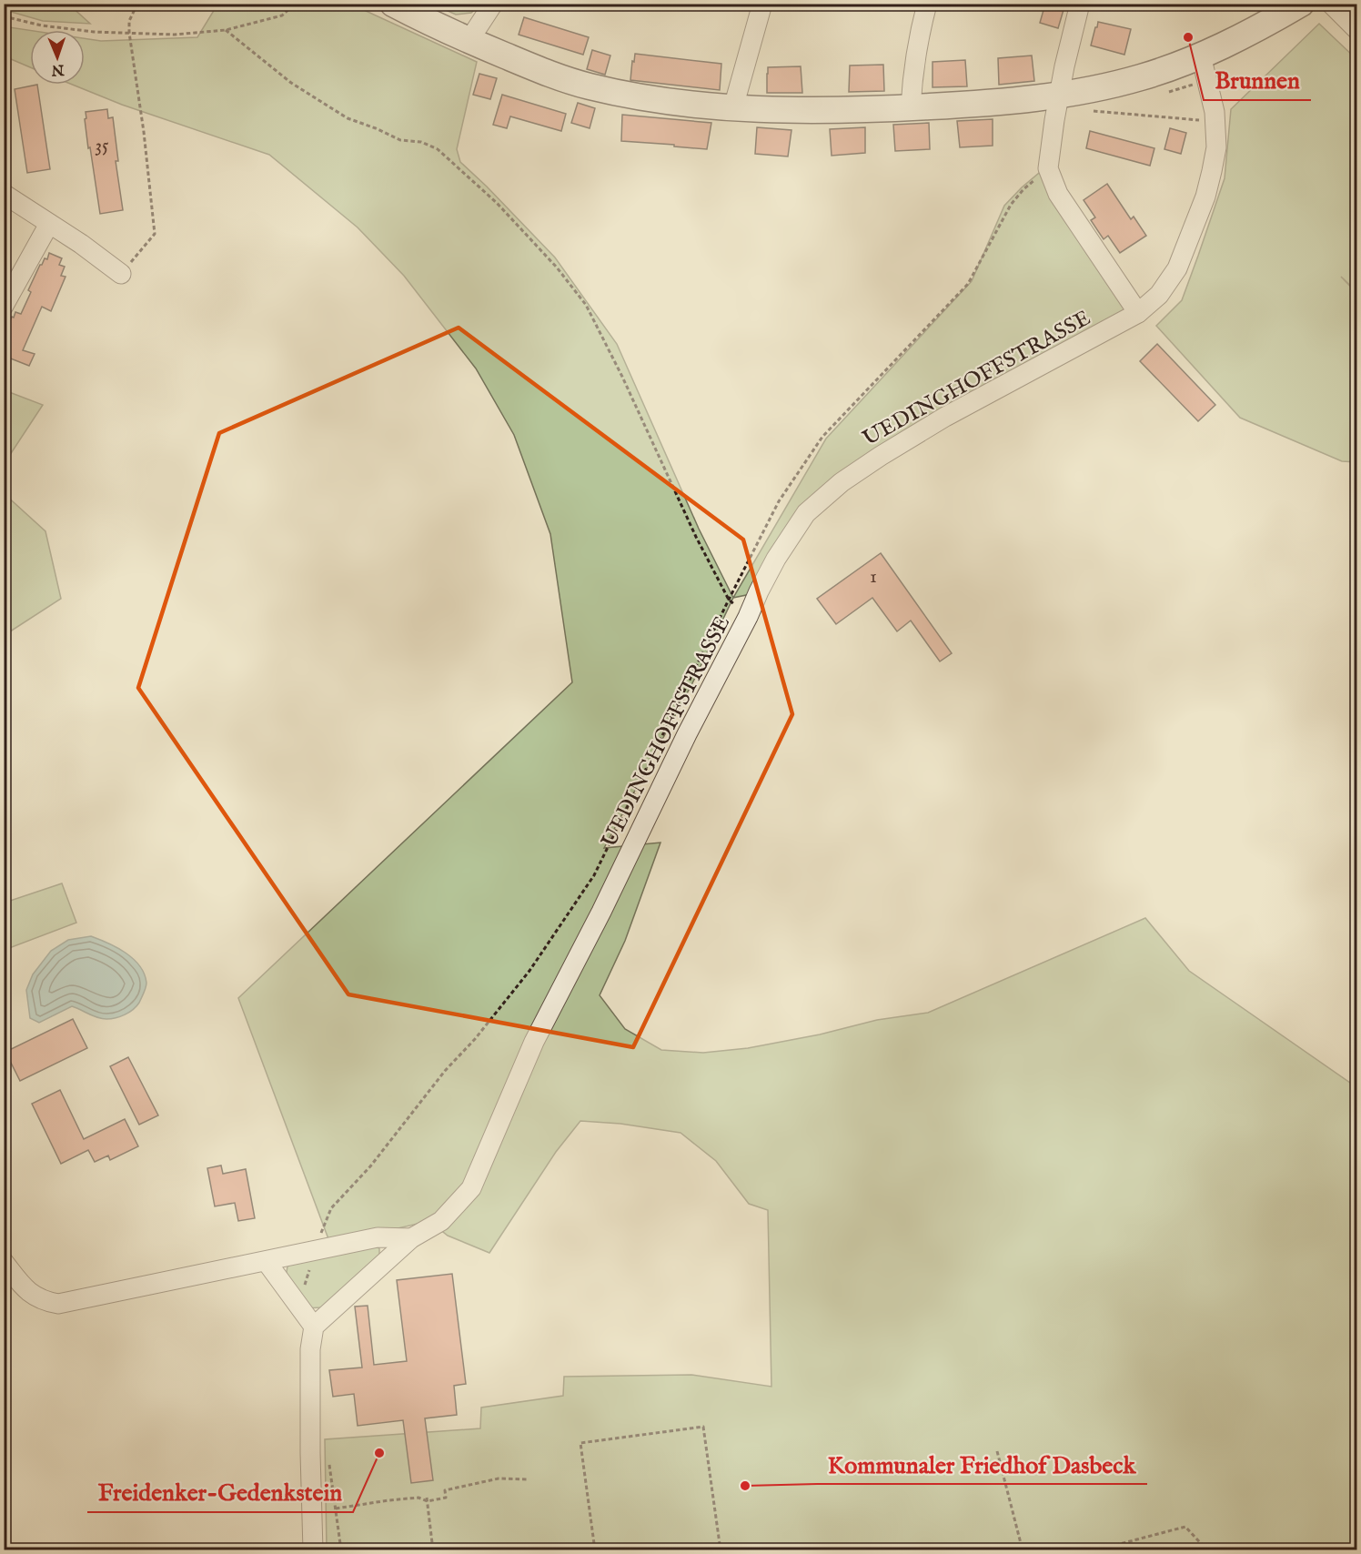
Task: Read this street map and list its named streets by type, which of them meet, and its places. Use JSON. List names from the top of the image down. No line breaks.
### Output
{"streets":{"street":["UEDINGHOFFSTRASSE"]},"places":["Brunnen","Freidenker-Gedenkstein","Kommunaler Friedhof Dasbeck"],"house_numbers":["35","1"],"north":"bottom"}
